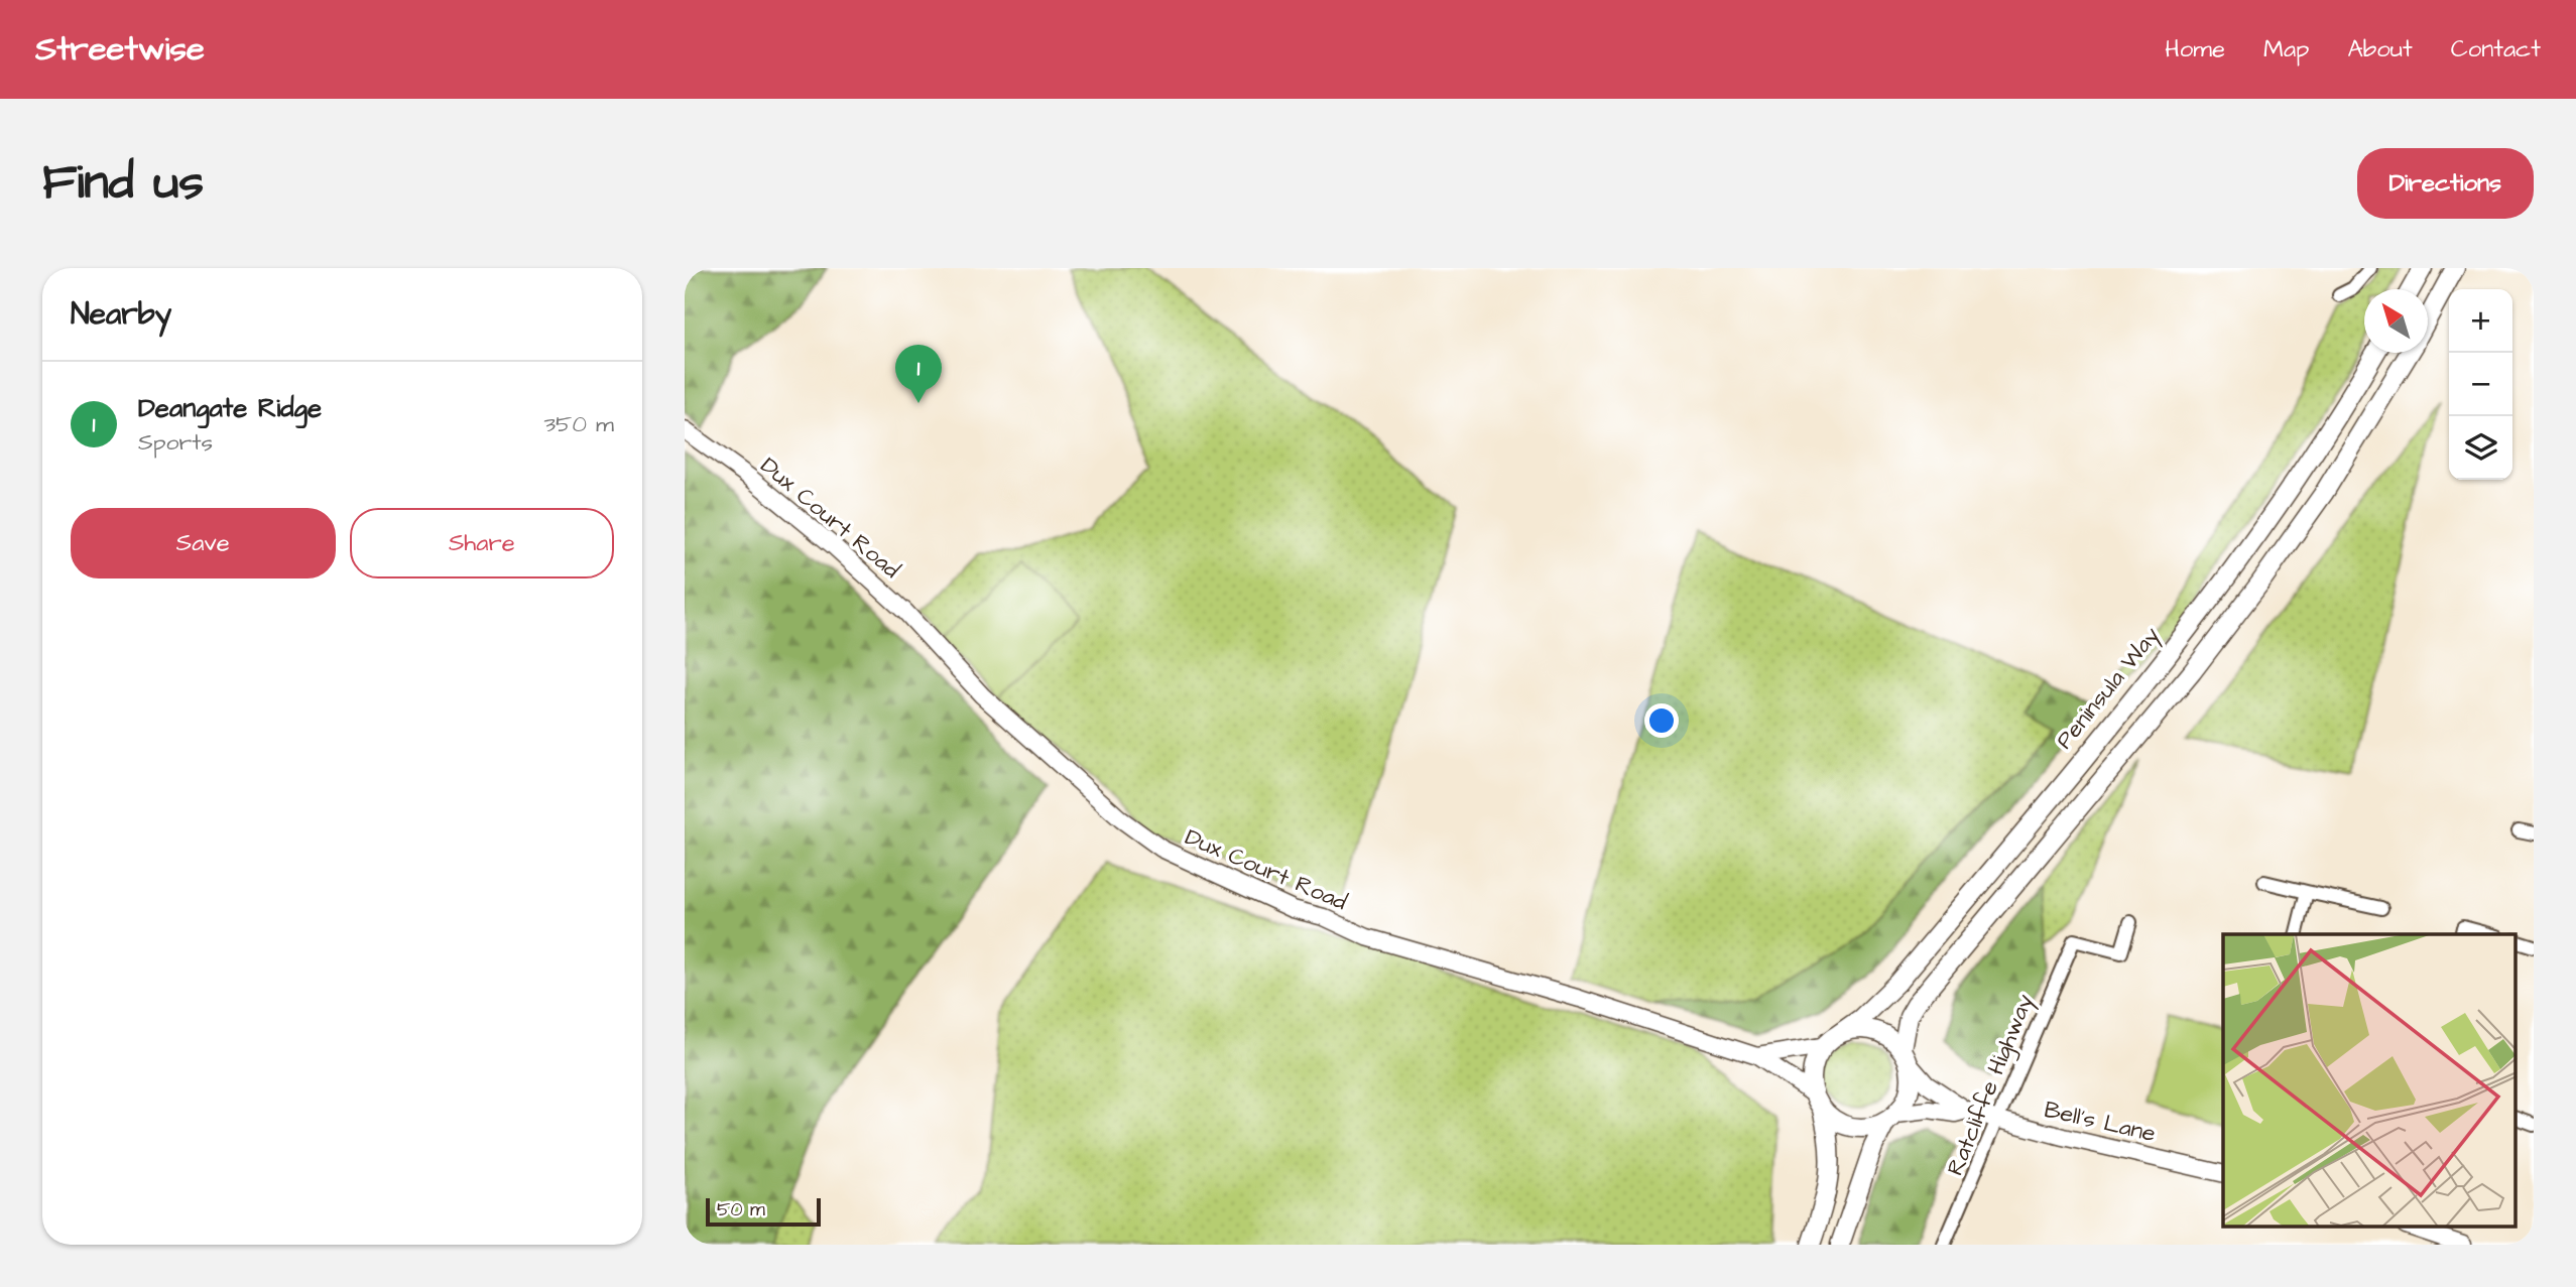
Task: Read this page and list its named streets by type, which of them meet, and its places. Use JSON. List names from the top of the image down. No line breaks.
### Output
{"streets":{"main road":["Peninsula Way"],"street":["Dux Court Road","Ratcliffe Highway","Bell's Lane"]},"crossings":[["Dux Court Road","Peninsula Way"],["Dux Court Road","Bell's Lane"],["Peninsula Way","Bell's Lane"],["Ratcliffe Highway","Bell's Lane"]],"scale_bar":"50 m","north":"top left","page":{"header":"Streetwise","nav":["Home","Map","About","Contact"],"buttons":["Directions",["Save","Share"]],"title":"Find us","heading":"Nearby","map_buttons":["+","−"],"pins":"1","list":[{"mark":"1","name":"Deangate Ridge","note":"Sports","value":"350 m"}],"scale":"50 m"}}
